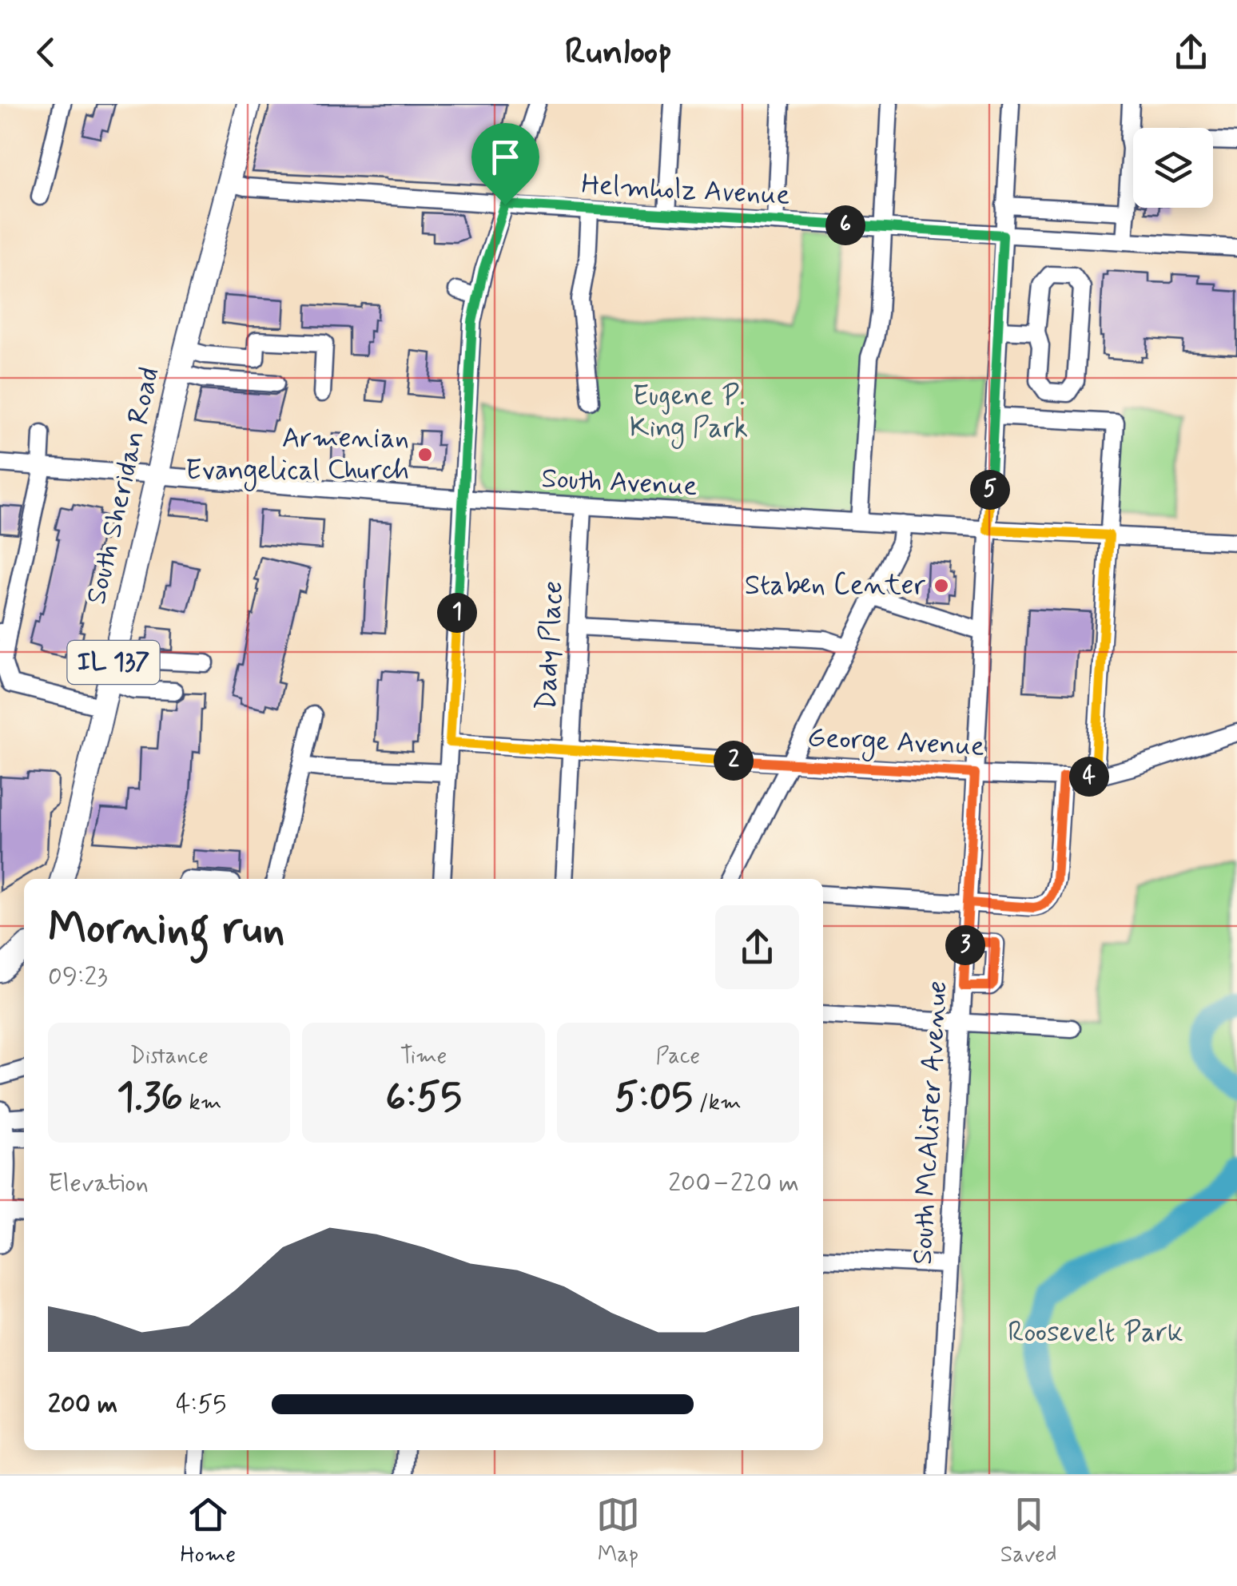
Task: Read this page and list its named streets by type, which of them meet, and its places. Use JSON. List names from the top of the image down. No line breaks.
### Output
{"streets":{"highway":["South Sheridan Road","IL 137"],"street":["Helmholz Avenue","South Avenue","Dady Place","George Avenue","South McAlister Avenue"]},"crossings":[["Helmholz Avenue","South Sheridan Road"],["Helmholz Avenue","South McAlister Avenue"],["South Avenue","South Sheridan Road"],["South Avenue","Dady Place"],["South Avenue","South McAlister Avenue"],["Dady Place","George Avenue"],["George Avenue","South McAlister Avenue"]],"parks":["Eugene P. King Park","Roosevelt Park"],"places":["Armenian Evangelical Church","Staben Center"],"page":{"header":"Runloop","pins":["6","5","1","2","4","3"],"heading":["Morning run","09:23"],"stats":[["Distance","1.36 km"],["Time","6:55"],["Pace","5:05 /km"]],"chart":["Elevation","200–220 m"],"list":[{"name":"200 m","note":"4:55"}],"tabs":["Home","Map","Saved"]}}
